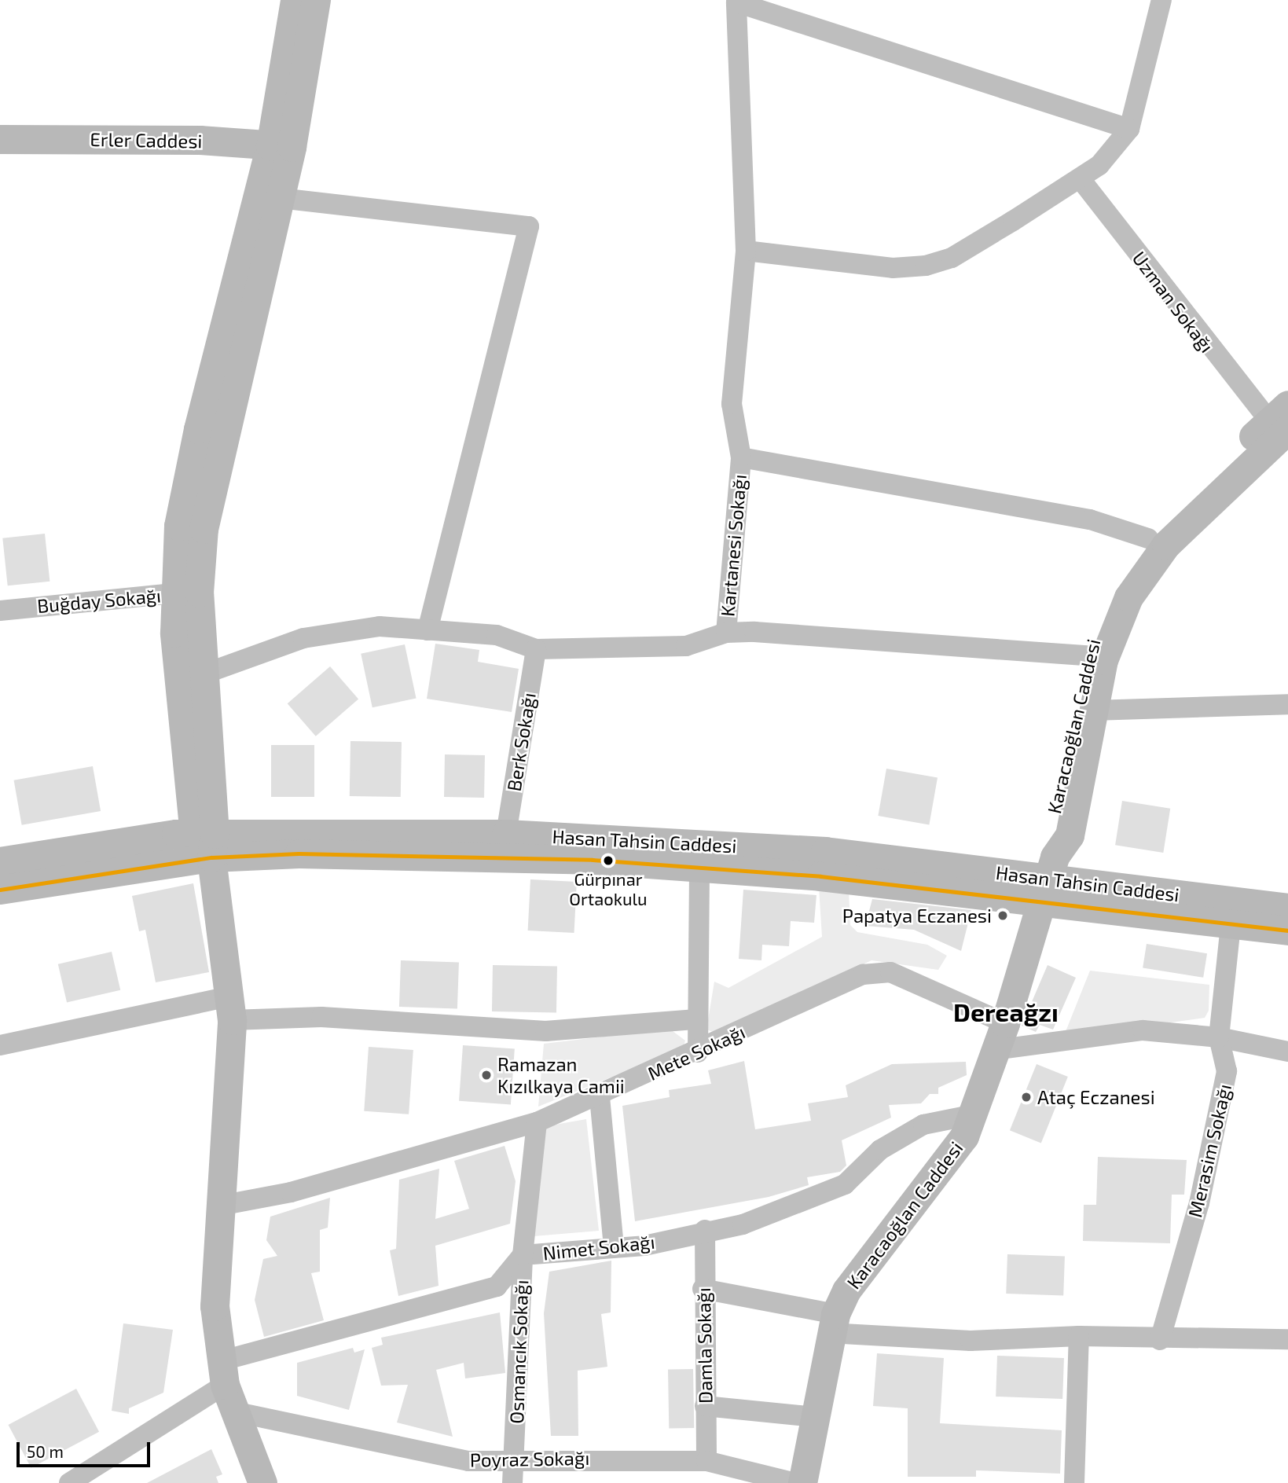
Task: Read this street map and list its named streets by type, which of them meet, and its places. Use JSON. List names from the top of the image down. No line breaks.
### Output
{"streets":{"main road":["Erler Caddesi","Karacaoğlan Caddesi","Hasan Tahsin Caddesi"],"street":["Uzman Sokağı","Kartanesi Sokağı","Buğday Sokağı","Berk Sokağı","Mete Sokağı","Merasim Sokağı","Nimet Sokağı","Damla Sokağı","Osmancık Sokağı","Poyraz Sokağı"]},"crossings":[["Uzman Sokağı","Karacaoğlan Caddesi"],["Karacaoğlan Caddesi","Hasan Tahsin Caddesi"],["Karacaoğlan Caddesi","Mete Sokağı"],["Karacaoğlan Caddesi","Nimet Sokağı"],["Berk Sokağı","Hasan Tahsin Caddesi"],["Hasan Tahsin Caddesi","Merasim Sokağı"],["Mete Sokağı","Osmancık Sokağı"],["Nimet Sokağı","Damla Sokağı"],["Nimet Sokağı","Osmancık Sokağı"],["Nimet Sokağı","Poyraz Sokağı"],["Damla Sokağı","Poyraz Sokağı"],["Osmancık Sokağı","Poyraz Sokağı"]],"districts":["Dereağzı"],"places":["Gürpınar Ortaokulu","Papatya Eczanesi","Ramazan Kızılkaya Camii","Ataç Eczanesi"],"scale_bar":"50 m"}
